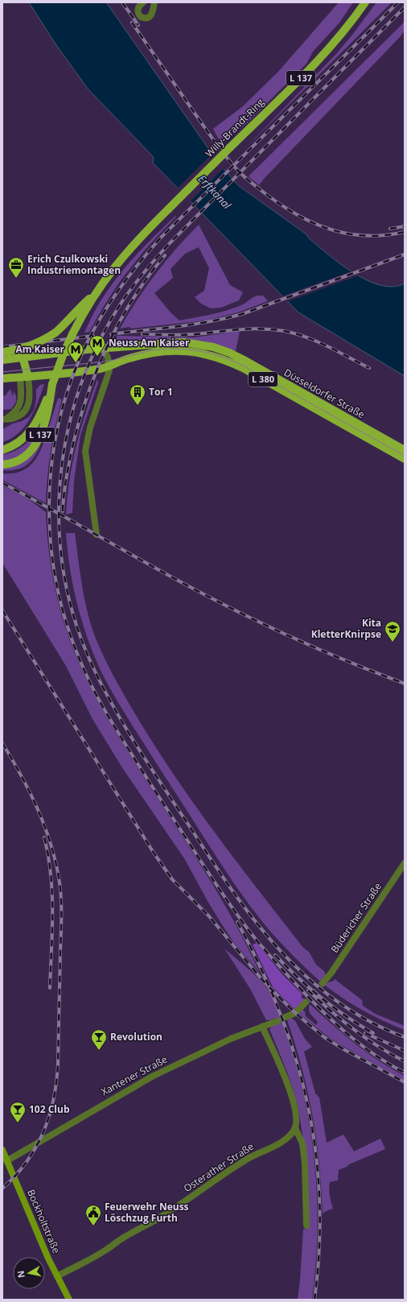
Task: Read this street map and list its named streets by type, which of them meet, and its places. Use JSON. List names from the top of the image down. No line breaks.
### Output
{"streets":{"main road":["L 137","Willy-Brandt-Ring","L 380","Düsseldorfer Straße"],"street":["Büdericher Straße","Xantener Straße","Osterather Straße","Bockholtstraße"]},"crossings":[["L 137","Willy-Brandt-Ring"],["Xantener Straße","Bockholtstraße"],["Osterather Straße","Bockholtstraße"]],"water":["Erftkanal"],"places":{"office":["Erich Czulkowski Industriemontagen"],"metro station":["Neuss Am Kaiser","Am Kaiser"],"building":["Tor 1"],"school or university":["Kita KletterKnirpse"],"bar":["Revolution","102 Club"],"public building":["Feuerwehr Neuss Löschzug Furth"]},"north":"left"}
